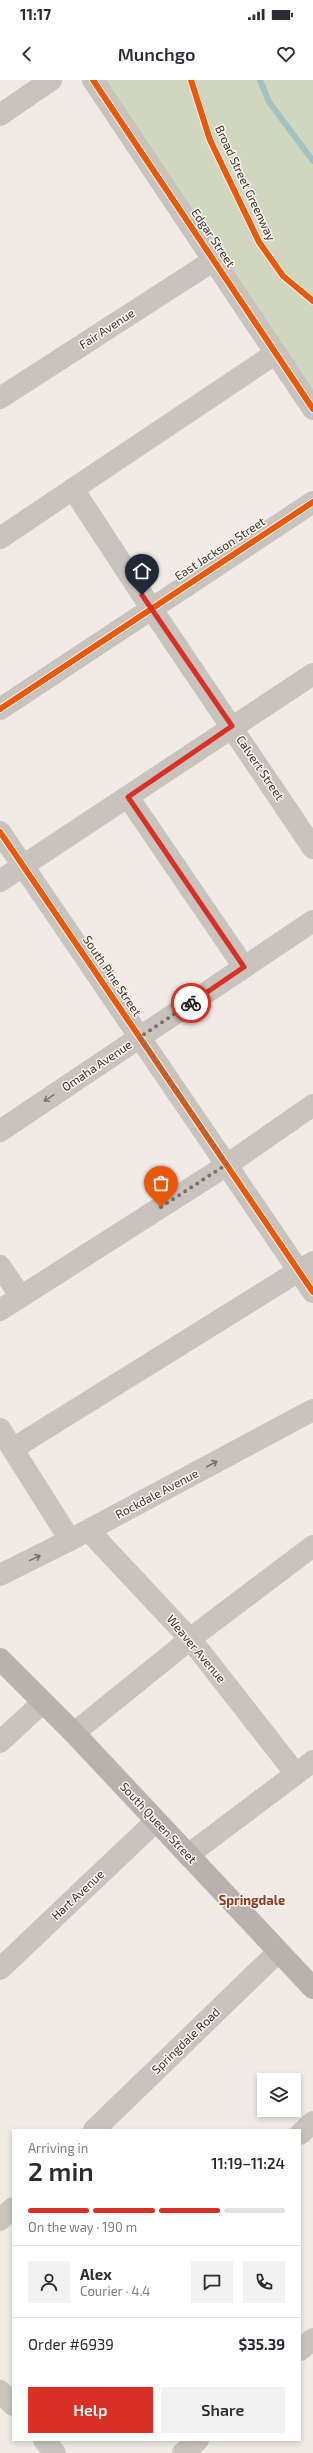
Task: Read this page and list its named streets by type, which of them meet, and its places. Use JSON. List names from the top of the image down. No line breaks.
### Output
{"streets":{"main road":["South Queen Street"],"street":["Edgar Street","Fair Avenue","East Jackson Street","Calvert Street","South Pine Street","Omaha Avenue","Rockdale Avenue","Weaver Avenue","Hart Avenue","Springdale Road"],"cycle path":["Broad Street Greenway"]},"crossings":[["Edgar Street","Fair Avenue"],["East Jackson Street","Calvert Street"],["South Pine Street","Omaha Avenue"],["Rockdale Avenue","Weaver Avenue"],["South Queen Street","Hart Avenue"],["South Queen Street","Springdale Road"]],"districts":["Springdale"],"page":{"status":"11:17","header":"Munchgo","heading":["2 min","Arriving in","11:19–11:24"],"panel":["Alex","Courier · 4.4","Order #6939","$35.39"],"bar":"On the way · 190 m","buttons":["Help","Share"]}}
